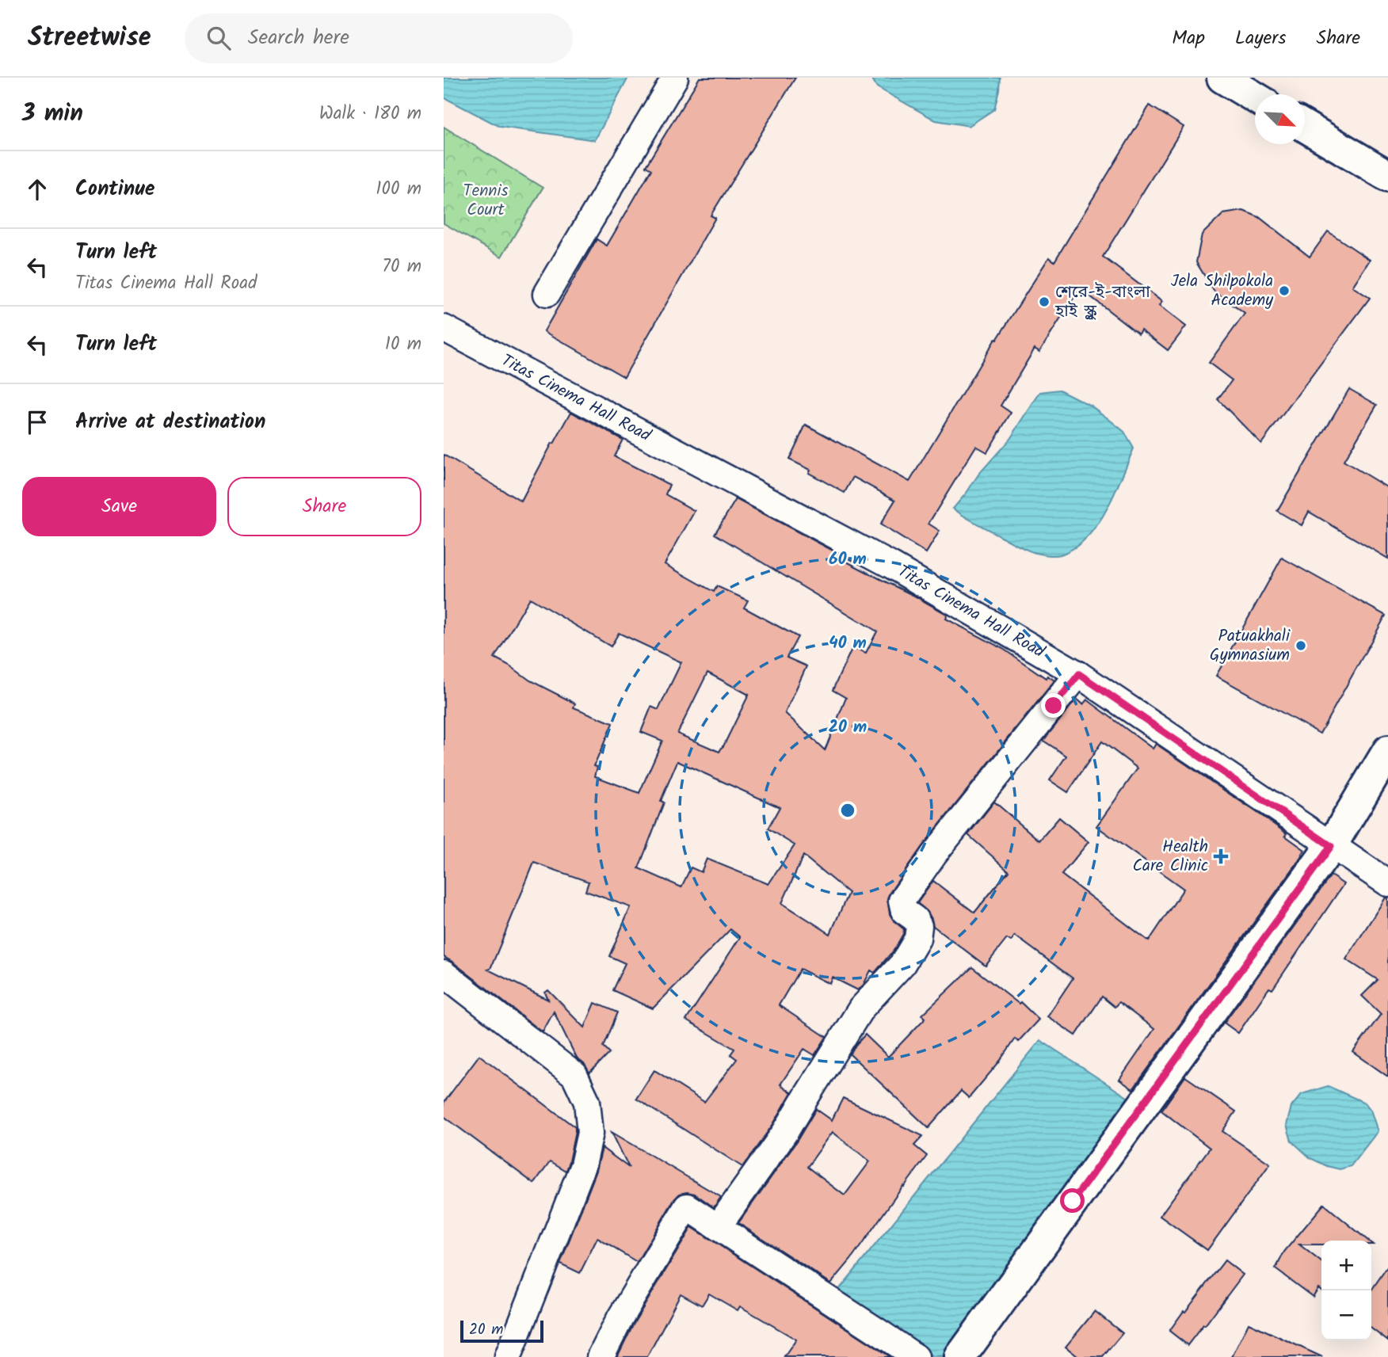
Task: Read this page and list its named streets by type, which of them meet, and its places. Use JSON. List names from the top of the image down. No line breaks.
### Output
{"streets":{"street":["Titas Cinema Hall Road"]},"parks":["Tennis Court"],"places":{"other":["Jela Shilpokola Academy","শেরে-ই-বাংলা হাই স্কুল","Patuakhali Gymnasium"],"health":["Health Care Clinic"]},"scale_bar":"20 m","north":"bottom right","page":{"header":"Streetwise","search":"Search here","nav":["Map","Layers","Share"],"heading":["3 min","Walk · 180 m"],"list":[["Continue","100 m"],["Turn left","Titas Cinema Hall Road","70 m"],["Turn left","10 m"],"Arrive at destination"],"buttons":["Save","Share"],"map_buttons":["+","−"],"scale":"20 m"},"rings":["60 m","40 m","20 m"]}
